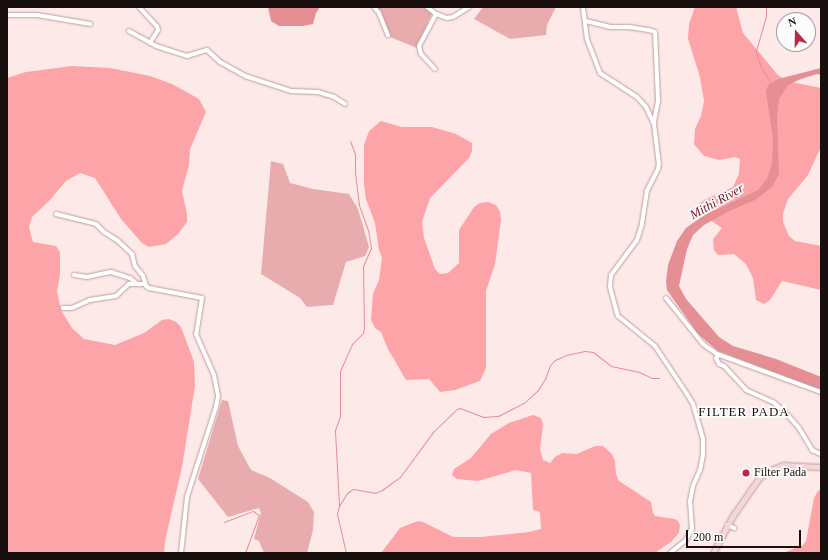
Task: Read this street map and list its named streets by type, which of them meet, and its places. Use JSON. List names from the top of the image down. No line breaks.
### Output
{"districts":["FILTER PADA"],"water":["Mithi River"],"places":["Filter Pada"],"scale_bar":"200 m","north":"top"}
